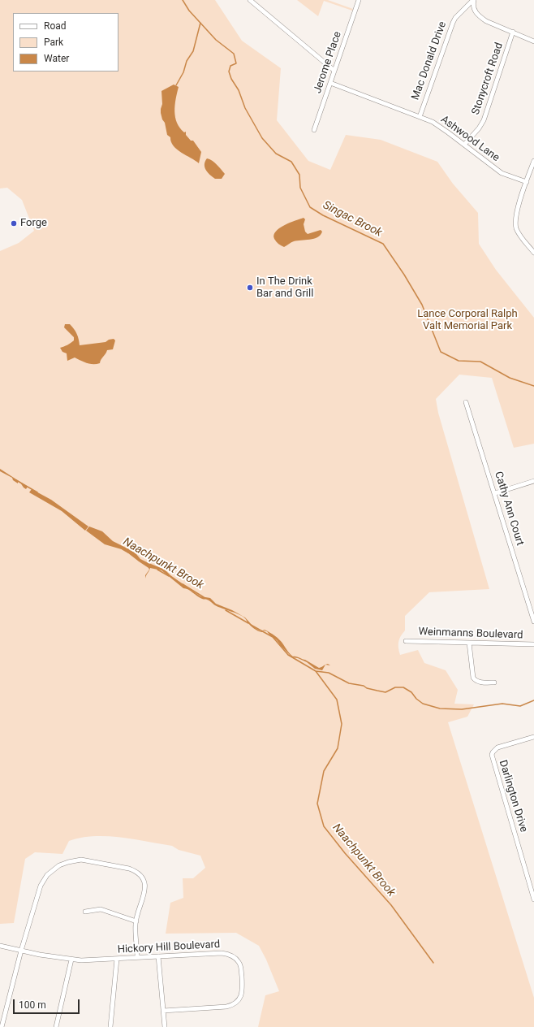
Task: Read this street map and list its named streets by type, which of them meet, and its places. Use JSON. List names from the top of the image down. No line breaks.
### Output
{"streets":{"street":["Mac Donald Drive","Jerome Place","Stonycroft Road","Ashwood Lane","Cathy Ann Court","Weinmanns Boulevard","Darlington Drive","Hickory Hill Boulevard"]},"crossings":[["Mac Donald Drive","Ashwood Lane"],["Jerome Place","Ashwood Lane"],["Stonycroft Road","Ashwood Lane"]],"water":["Singac Brook","Naachpunkt Brook"],"parks":["Lance Corporal Ralph Valt Memorial Park"],"places":["Forge","In The Drink Bar and Grill"],"legend":["Road","Park","Water"],"scale_bar":"100 m"}
